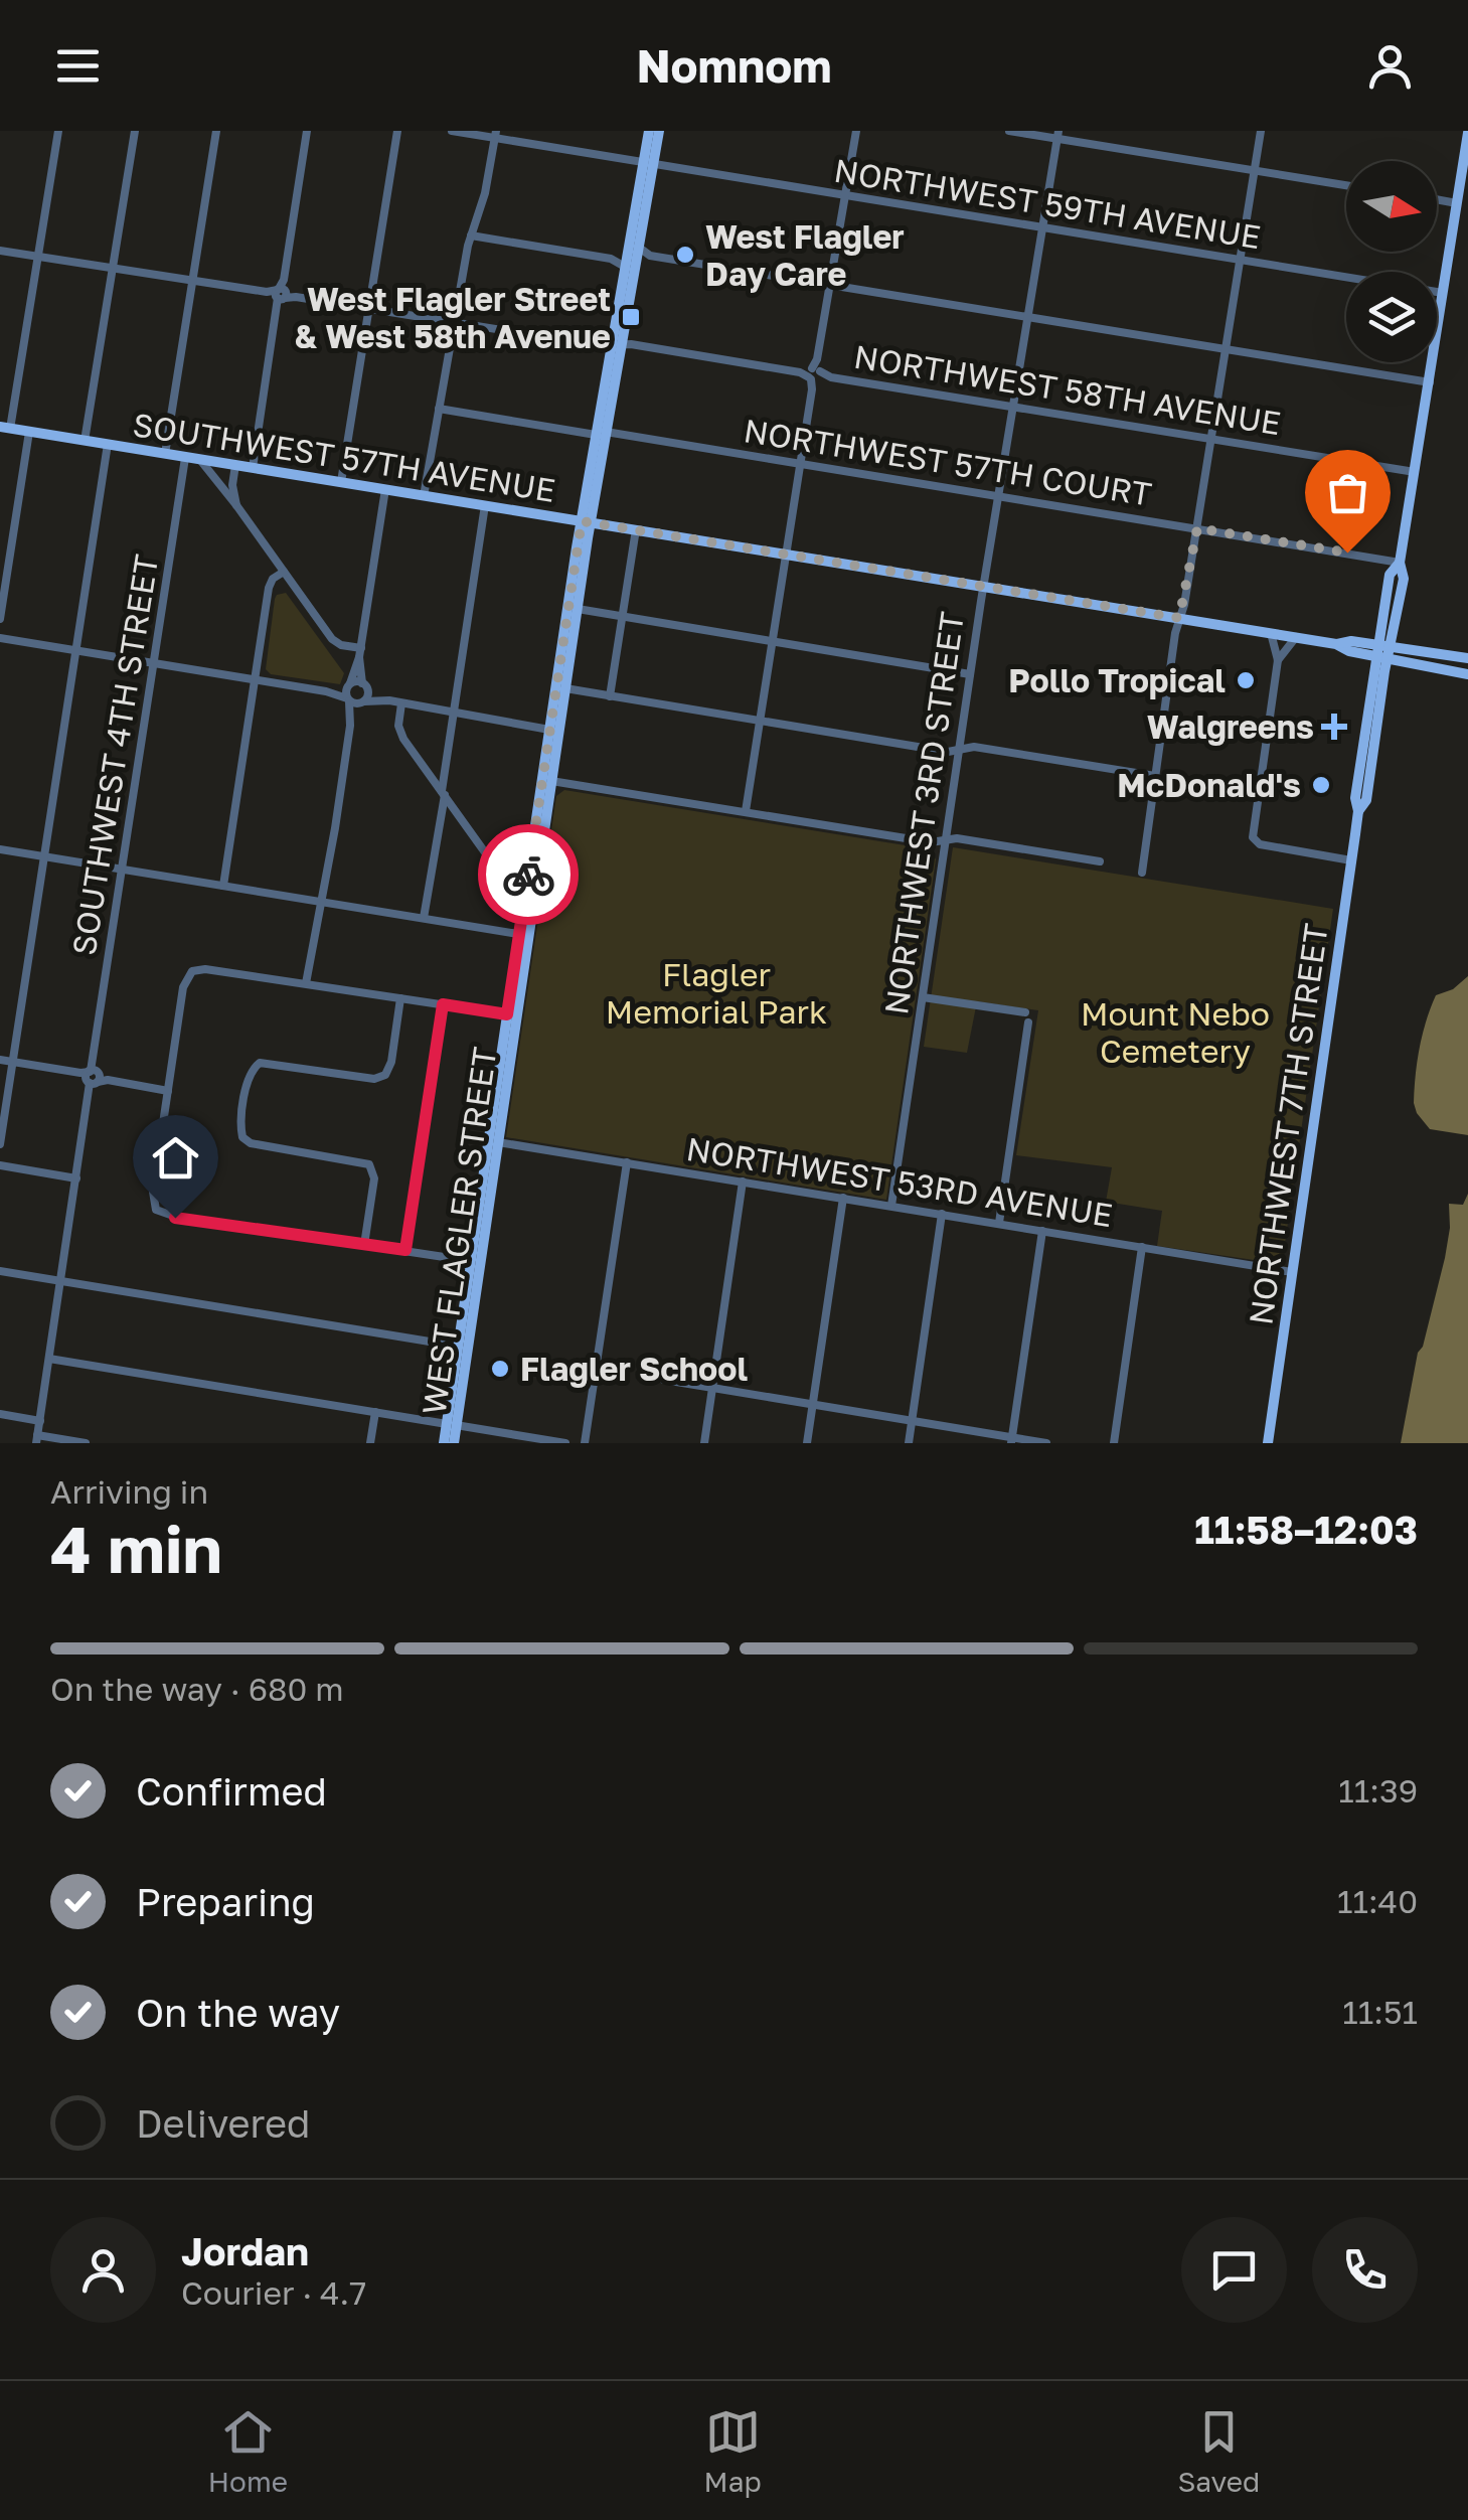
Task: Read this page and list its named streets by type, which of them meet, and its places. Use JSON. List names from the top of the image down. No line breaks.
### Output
{"streets":{"main road":["SOUTHWEST 57TH AVENUE","NORTHWEST 7TH STREET","WEST FLAGLER STREET"],"street":["NORTHWEST 59TH AVENUE","NORTHWEST 58TH AVENUE","NORTHWEST 57TH COURT","SOUTHWEST 4TH STREET","NORTHWEST 3RD STREET","NORTHWEST 53RD AVENUE"]},"crossings":[["NORTHWEST 59TH AVENUE","NORTHWEST 3RD STREET"],["NORTHWEST 59TH AVENUE","NORTHWEST 7TH STREET"],["NORTHWEST 59TH AVENUE","WEST FLAGLER STREET"],["NORTHWEST 58TH AVENUE","NORTHWEST 3RD STREET"],["NORTHWEST 58TH AVENUE","NORTHWEST 7TH STREET"],["NORTHWEST 58TH AVENUE","WEST FLAGLER STREET"],["SOUTHWEST 57TH AVENUE","SOUTHWEST 4TH STREET"],["SOUTHWEST 57TH AVENUE","NORTHWEST 3RD STREET"],["SOUTHWEST 57TH AVENUE","WEST FLAGLER STREET"],["NORTHWEST 57TH COURT","NORTHWEST 3RD STREET"],["NORTHWEST 57TH COURT","NORTHWEST 7TH STREET"],["NORTHWEST 57TH COURT","WEST FLAGLER STREET"],["NORTHWEST 3RD STREET","NORTHWEST 53RD AVENUE"],["NORTHWEST 7TH STREET","NORTHWEST 53RD AVENUE"],["NORTHWEST 53RD AVENUE","WEST FLAGLER STREET"]],"parks":["Flagler Memorial Park","Mount Nebo Cemetery"],"places":{"other":["West Flagler Day Care","Pollo Tropical","McDonald's","Flagler School"],"transit":["West Flagler Street & West 58th Avenue"],"health":["Walgreens"]},"north":"right","page":{"header":"Nomnom","heading":["4 min","Arriving in","11:58–12:03"],"panel":["Jordan","Courier · 4.7"],"bar":"On the way · 680 m","list":[["Confirmed","11:39"],["Preparing","11:40"],["On the way","11:51"],"Delivered"],"tabs":["Home","Map","Saved"]}}
